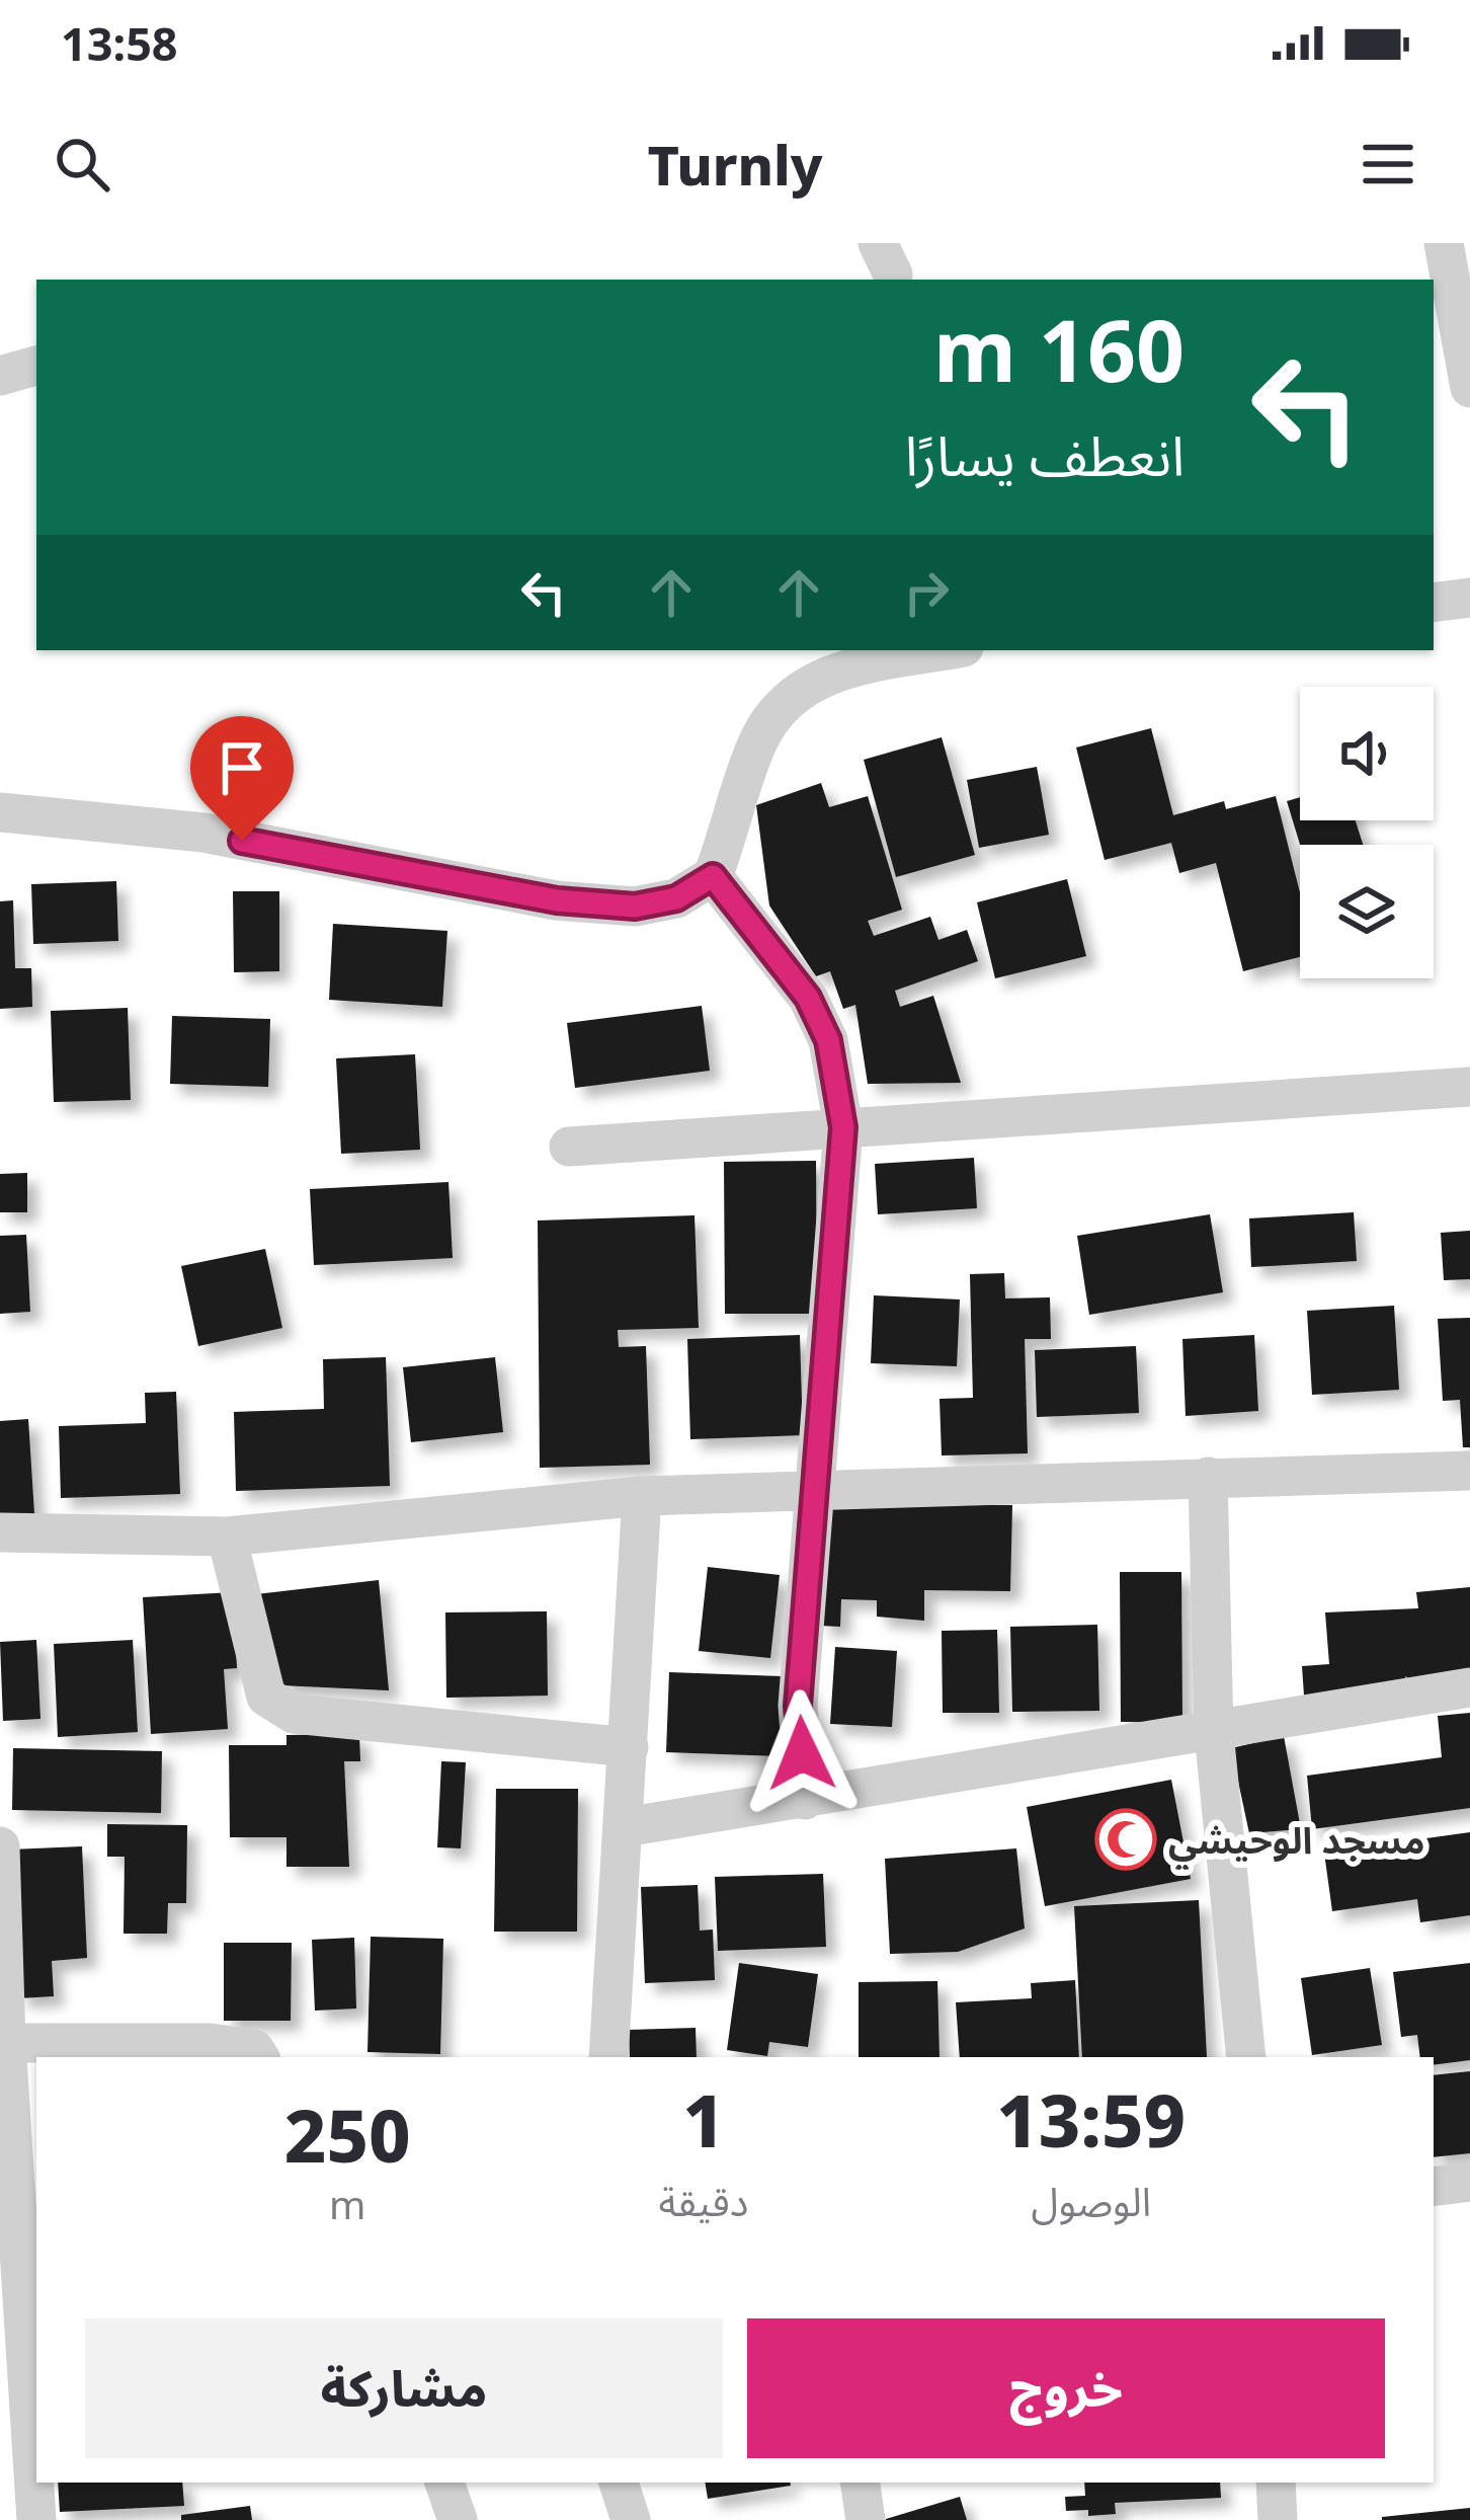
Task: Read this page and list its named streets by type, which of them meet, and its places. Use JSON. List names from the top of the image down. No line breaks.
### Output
{"places":{"mosque":["مسجد الوحيشي"]},"page":{"status":"13:58","header":"Turnly","turn":["160 m","انعطف يسارًا"],"eta":["13:59","الوصول","1","دقيقة","250","m"],"buttons":["خروج","مشاركة"]}}
